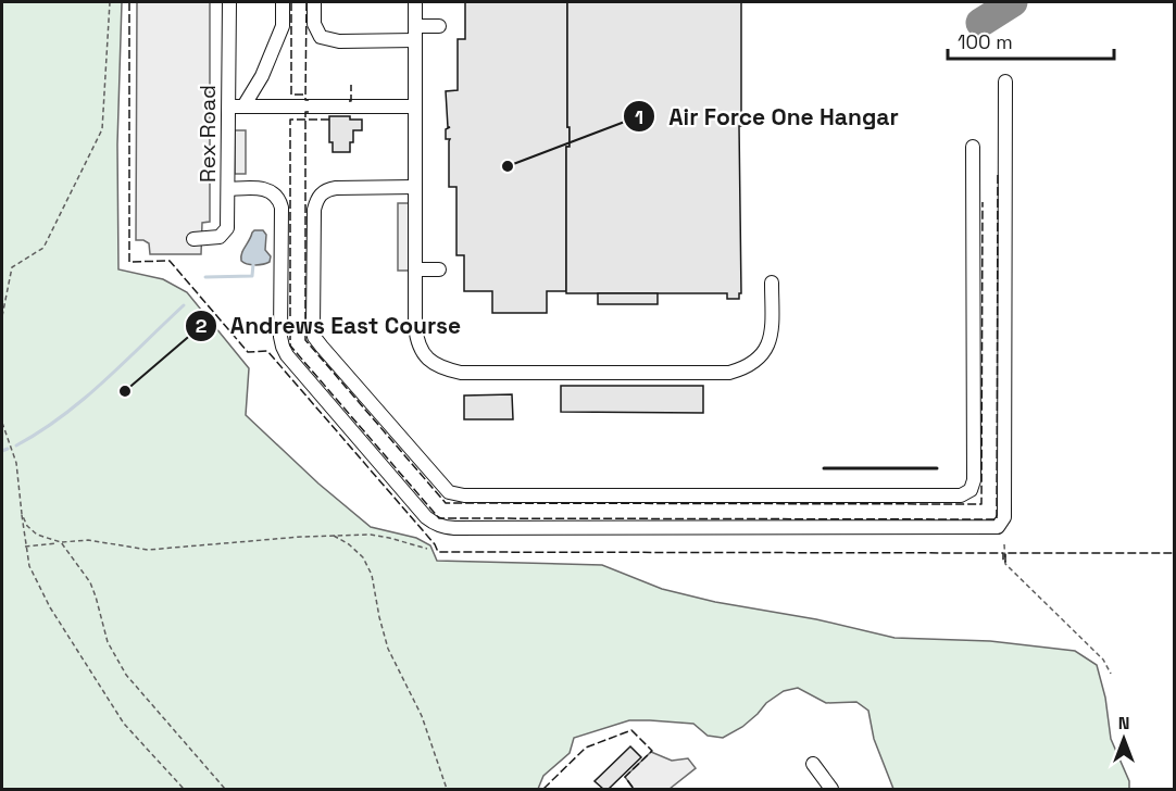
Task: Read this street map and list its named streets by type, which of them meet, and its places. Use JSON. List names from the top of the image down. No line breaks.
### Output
{"streets":{"street":["Rex Road"]},"places":["Air Force One Hangar","Andrews East Course"],"scale_bar":"100 m","north":"top"}
